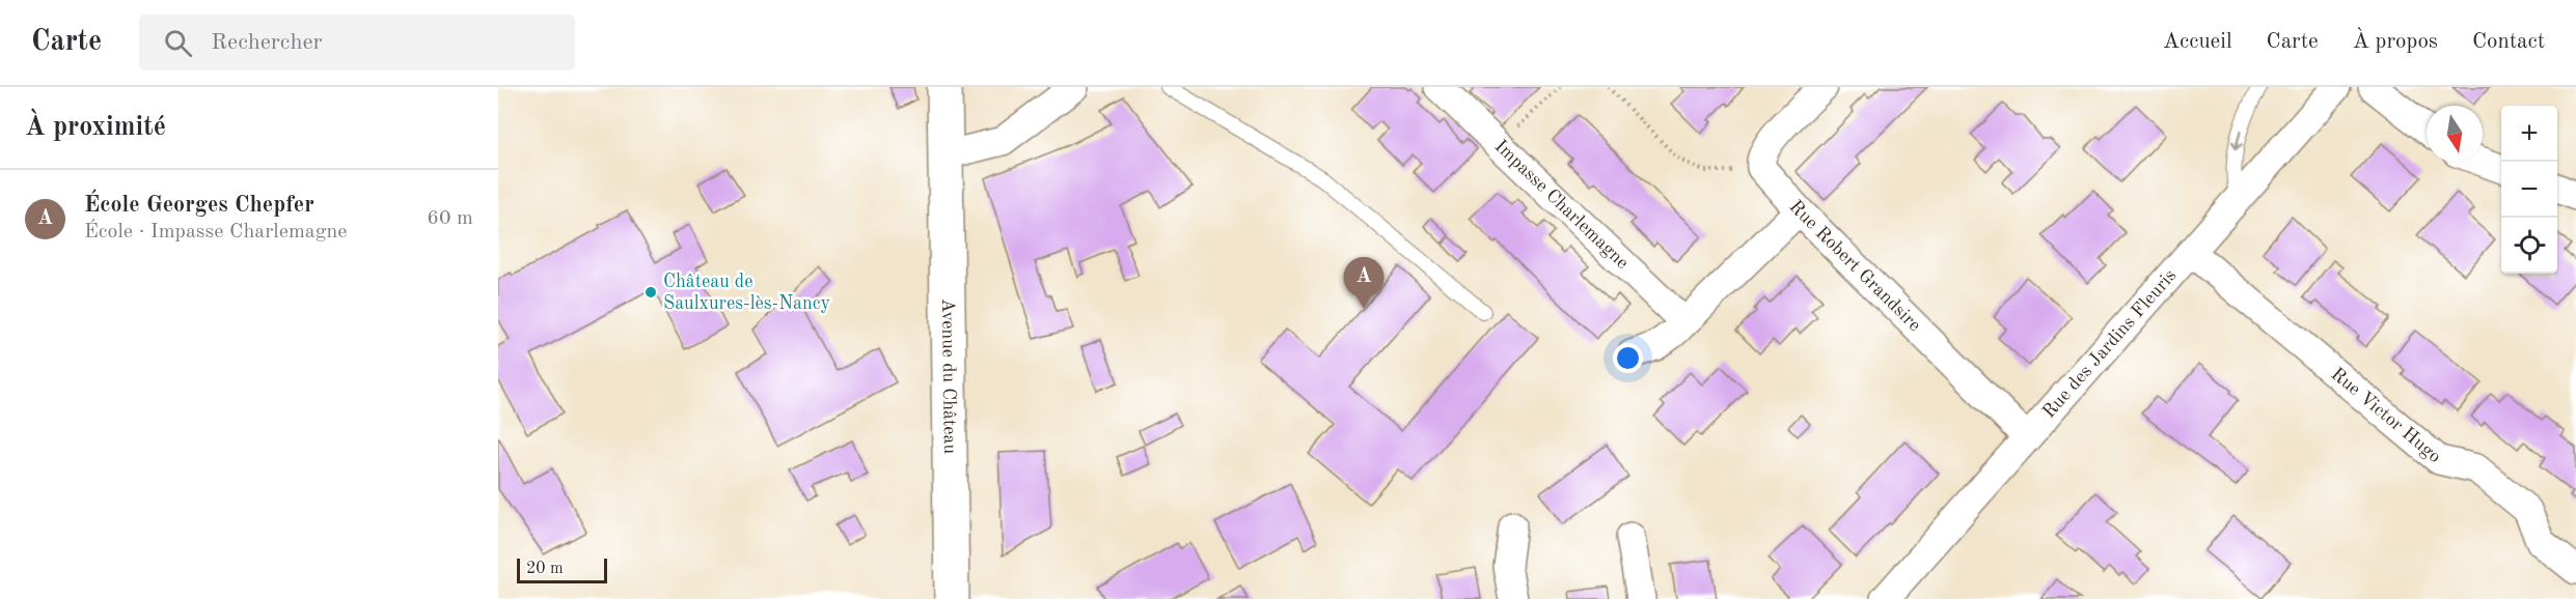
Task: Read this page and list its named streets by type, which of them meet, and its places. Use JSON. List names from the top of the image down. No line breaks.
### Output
{"streets":{"main road":["Avenue du Château"],"street":["Impasse Charlemagne","Rue Robert Grandsire","Rue des Jardins Fleuris","Rue Victor Hugo"]},"crossings":[["Rue Robert Grandsire","Rue des Jardins Fleuris"],["Rue des Jardins Fleuris","Rue Victor Hugo"]],"places":["Château de Saulxures-lès-Nancy"],"scale_bar":"20 m","north":"bottom","page":{"header":"Carte","search":"Rechercher","nav":["Accueil","Carte","À propos","Contact"],"heading":"À proximité","map_buttons":["+","−"],"list":[{"mark":"A","name":"École Georges Chepfer","note":"École · Impasse Charlemagne","value":"60 m"}],"pins":"A","scale":"20 m"}}
